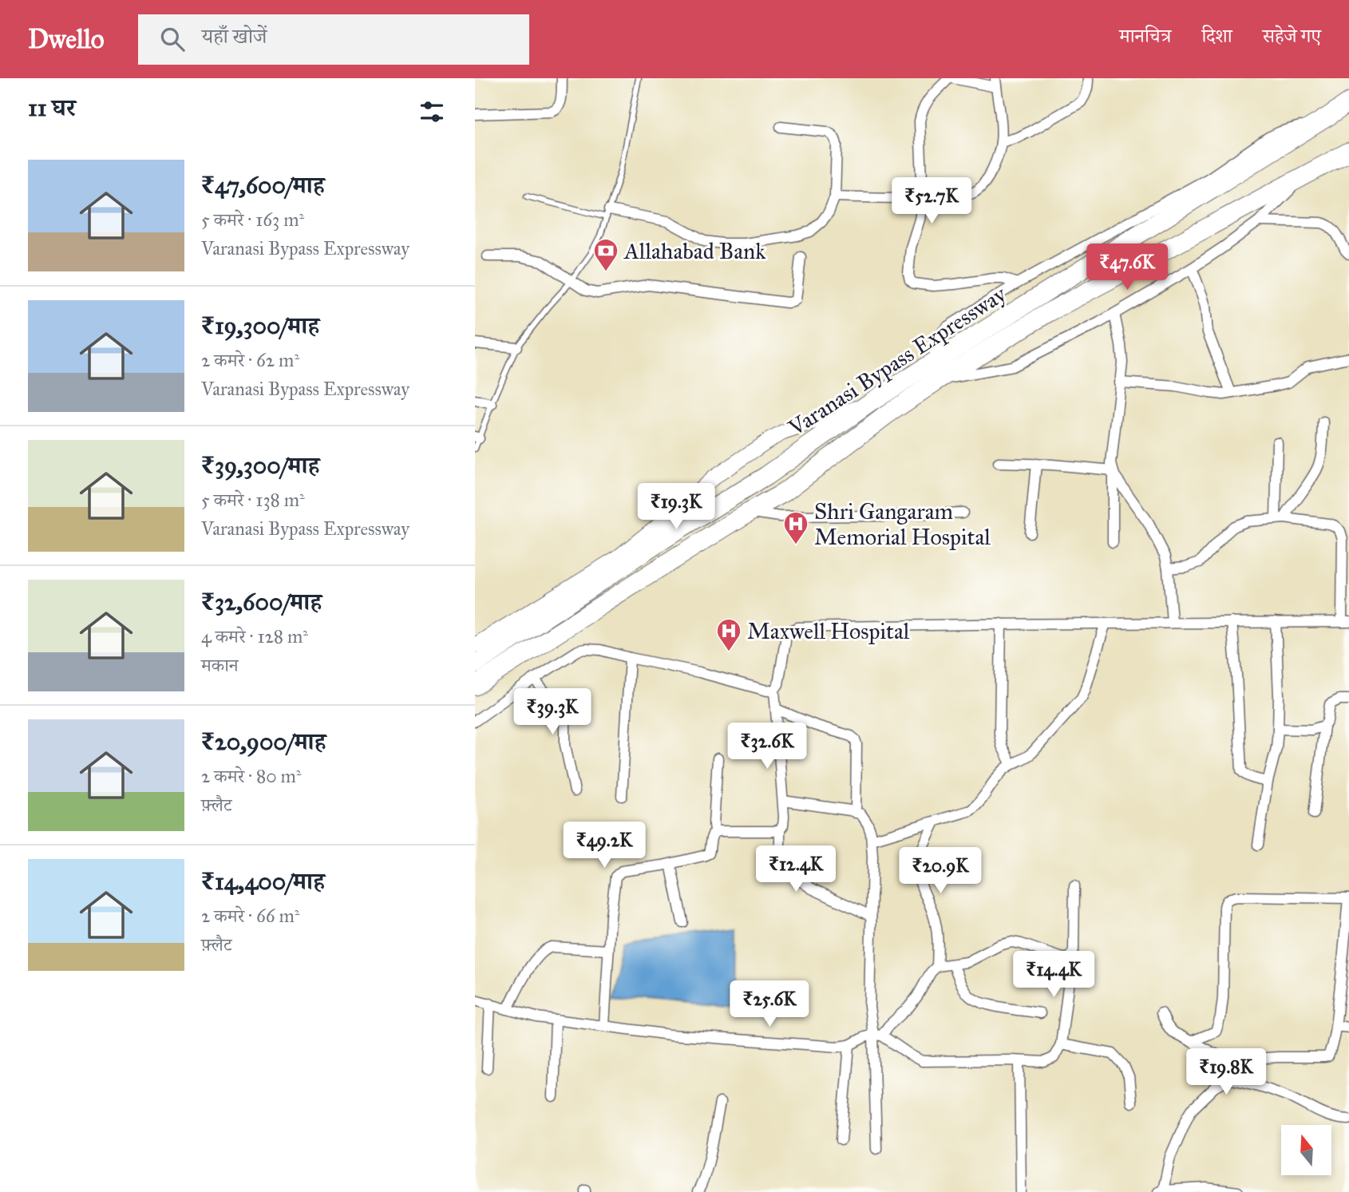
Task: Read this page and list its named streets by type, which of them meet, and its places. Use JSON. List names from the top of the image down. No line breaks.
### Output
{"streets":{"highway":["Varanasi Bypass Expressway"]},"places":{"bank":["Allahabad Bank"],"hospital":["Shri Gangaram Memorial Hospital","Maxwell Hospital"]},"north":"top","page":{"header":"Dwello","search":"यहाँ खोजें","nav":["मानचित्र","दिशा","सहेजे गए"],"heading":"11 घर","list":[{"name":"₹47,600/माह","note":"5 कमरे · 163 m² · Varanasi Bypass Expressway"},{"name":"₹19,300/माह","note":"2 कमरे · 62 m² · Varanasi Bypass Expressway"},{"name":"₹39,300/माह","note":"5 कमरे · 138 m² · Varanasi Bypass Expressway"},{"name":"₹32,600/माह","note":"4 कमरे · 128 m² · मकान"},{"name":"₹20,900/माह","note":"2 कमरे · 80 m² · फ़्लैट"},{"name":"₹14,400/माह","note":"2 कमरे · 66 m² · फ़्लैट"}],"price":["₹52.7K","₹47.6K","₹19.3K","₹39.3K","₹32.6K","₹49.2K","₹12.4K","₹20.9K","₹14.4K","₹25.6K","₹19.8K"]}}
